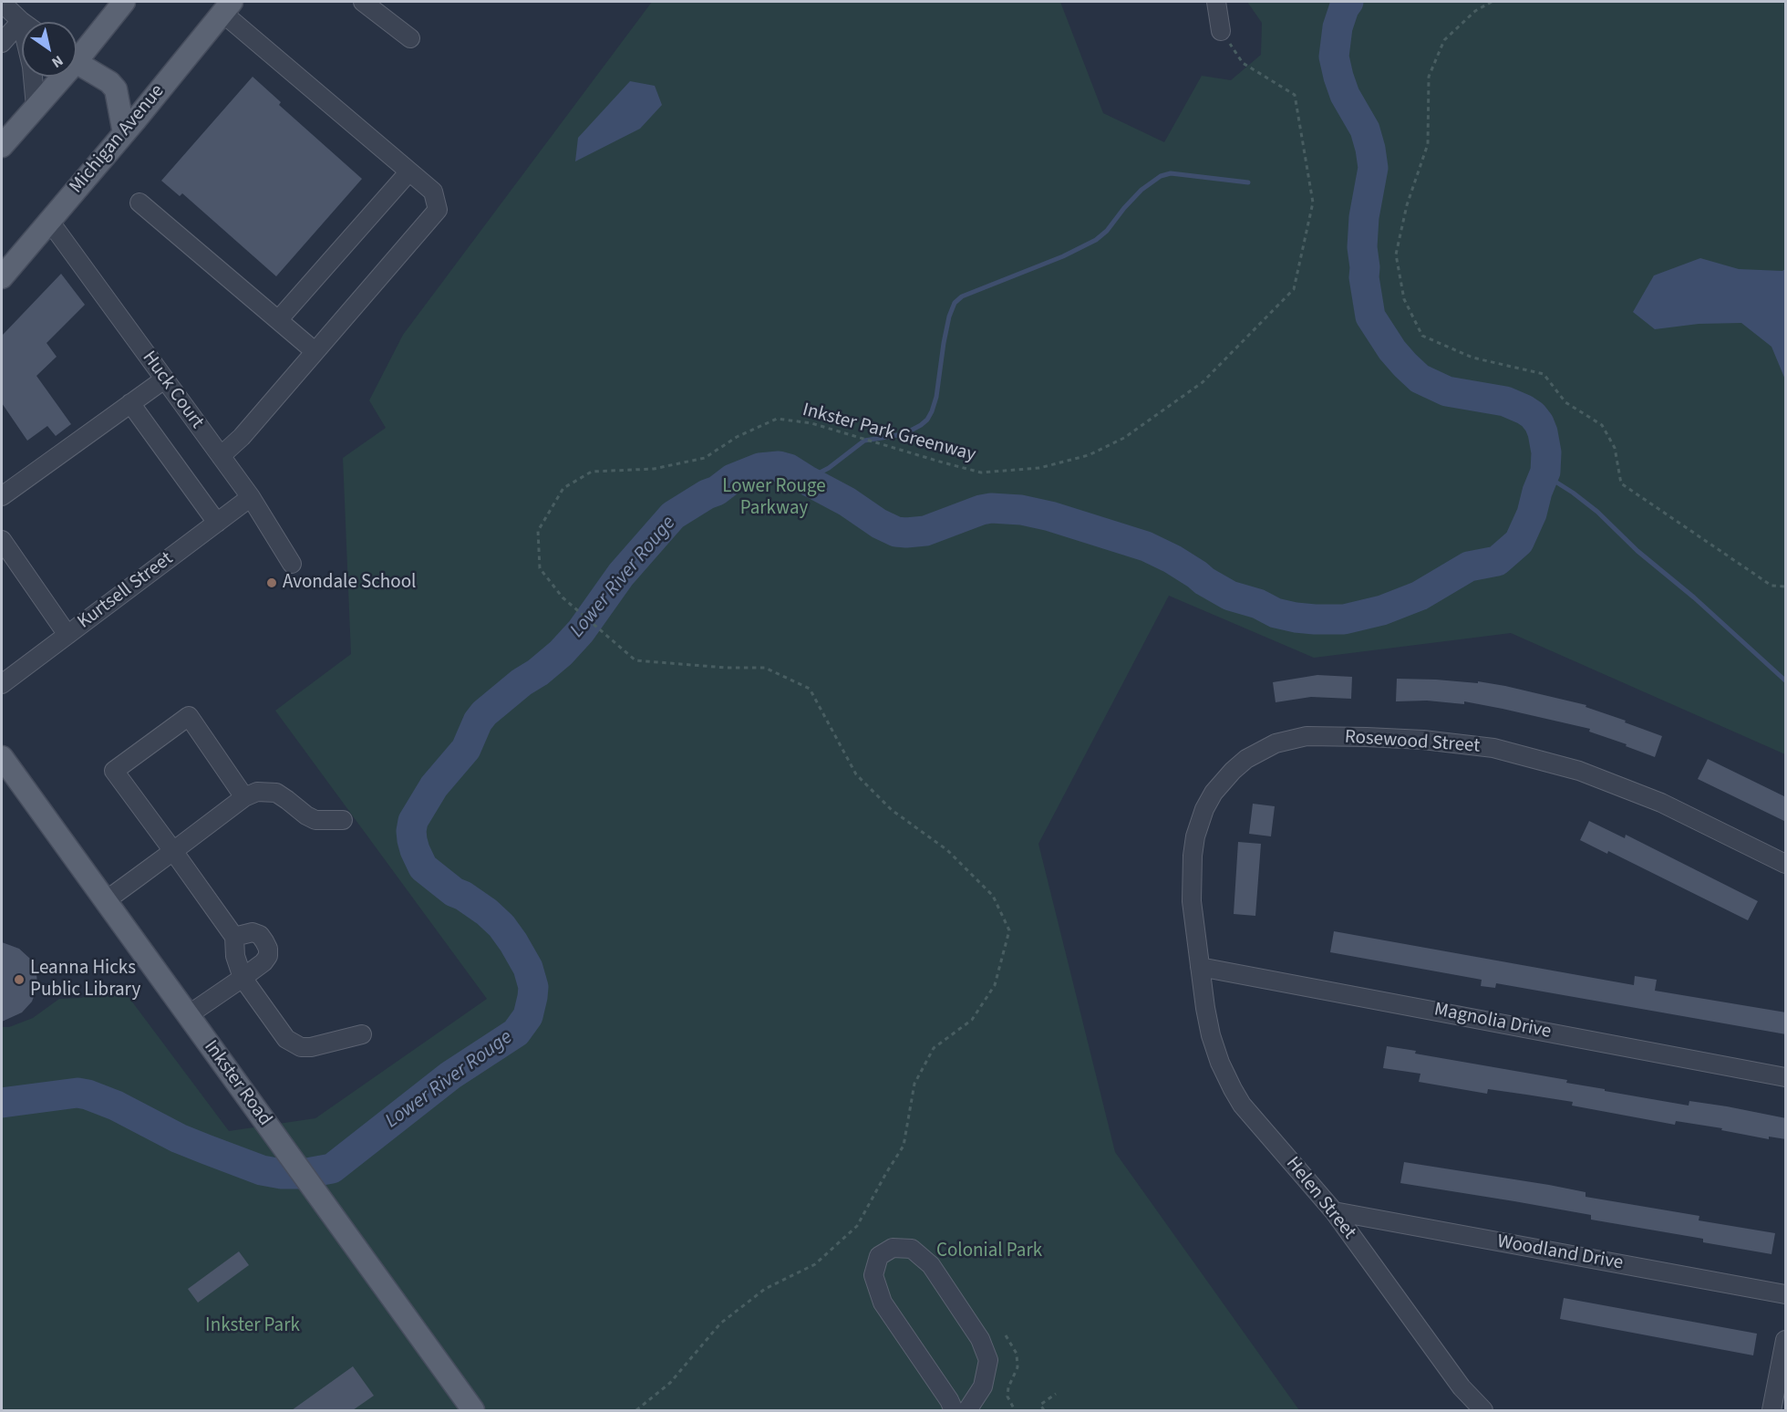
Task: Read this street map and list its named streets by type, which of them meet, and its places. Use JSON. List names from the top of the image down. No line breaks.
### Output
{"streets":{"main road":["Michigan Avenue","Inkster Road"],"street":["Huck Court","Kurtsell Street","Rosewood Street","Magnolia Drive","Helen Street","Woodland Drive"],"path":["Inkster Park Greenway"]},"crossings":[["Michigan Avenue","Huck Court"],["Huck Court","Kurtsell Street"],["Rosewood Street","Magnolia Drive"],["Rosewood Street","Helen Street"],["Magnolia Drive","Helen Street"],["Helen Street","Woodland Drive"]],"water":["Lower River Rouge"],"parks":["Lower Rouge Parkway","Colonial Park","Inkster Park"],"places":["Avondale School","Leanna Hicks Public Library"],"north":"bottom right"}
